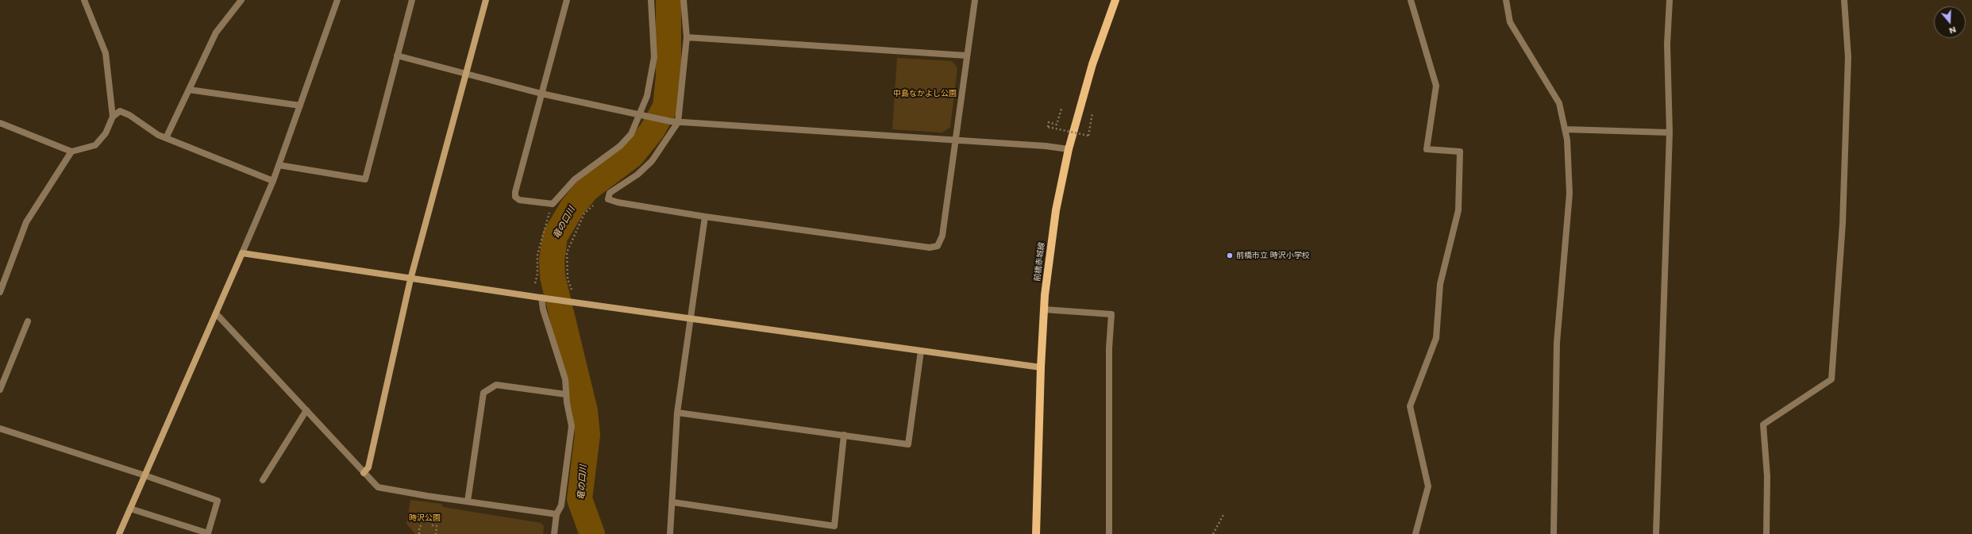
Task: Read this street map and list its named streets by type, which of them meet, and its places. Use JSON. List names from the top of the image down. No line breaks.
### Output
{"streets":{"main road":["前橋赤城線"]},"water":["竜の口川"],"parks":["中島なかよし公園","時沢公園"],"places":["前橋市立 時沢小学校"],"north":"bottom"}
